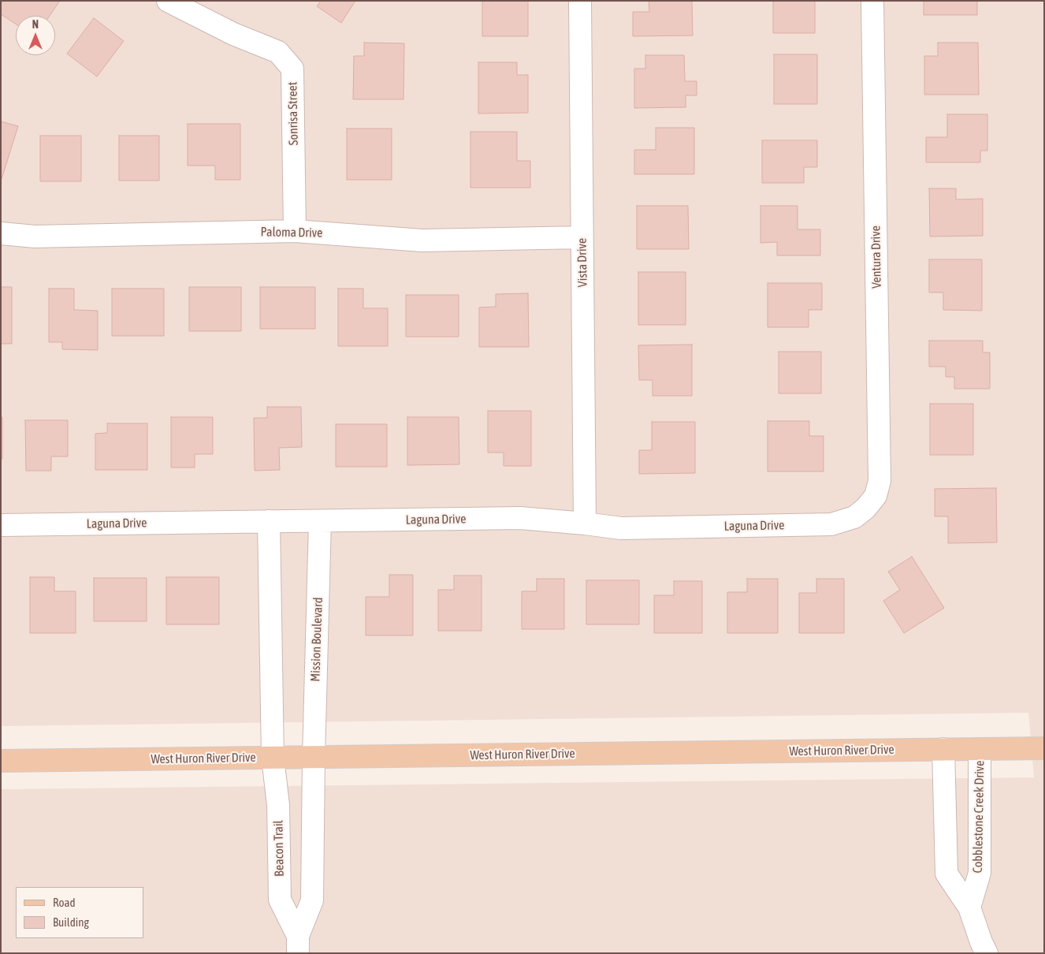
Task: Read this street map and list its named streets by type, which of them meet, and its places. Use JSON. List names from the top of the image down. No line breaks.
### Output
{"streets":{"main road":["West Huron River Drive"],"street":["Sonrisa Street","Paloma Drive","Ventura Drive","Vista Drive","Laguna Drive","Mission Boulevard","Cobblestone Creek Drive","Beacon Trail"]},"crossings":[["Sonrisa Street","Paloma Drive"],["Paloma Drive","Vista Drive"],["Ventura Drive","Laguna Drive"],["Vista Drive","Laguna Drive"],["Laguna Drive","Mission Boulevard"],["Mission Boulevard","West Huron River Drive"],["Mission Boulevard","Beacon Trail"],["West Huron River Drive","Cobblestone Creek Drive"],["West Huron River Drive","Beacon Trail"]],"legend":["Road","Building"],"north":"top"}
